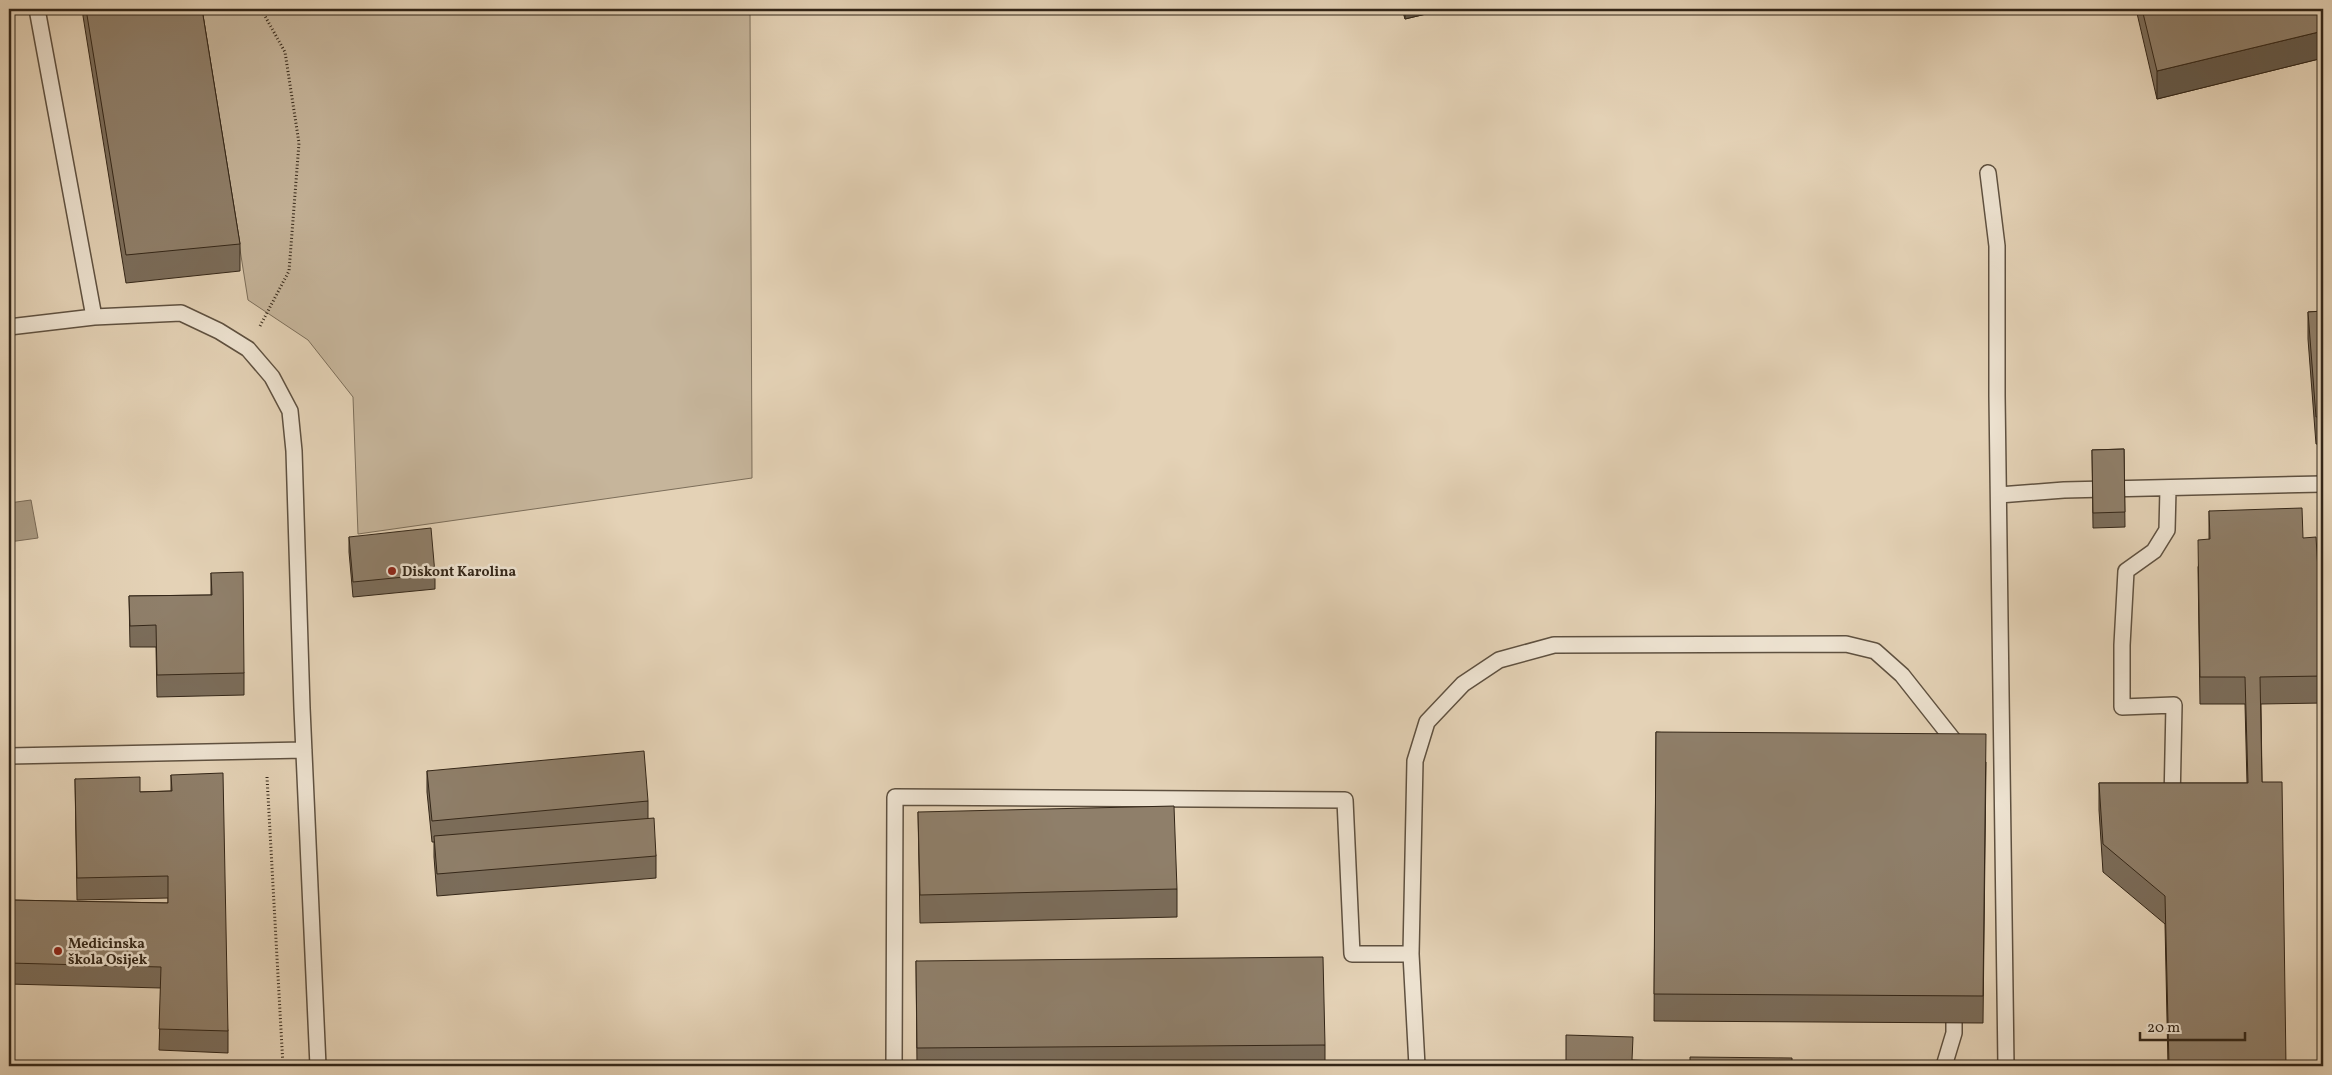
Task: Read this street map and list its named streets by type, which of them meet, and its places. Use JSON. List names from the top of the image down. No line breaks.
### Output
{"places":["Diskont Karolina","Medicinska škola Osijek"],"scale_bar":"20 m"}
